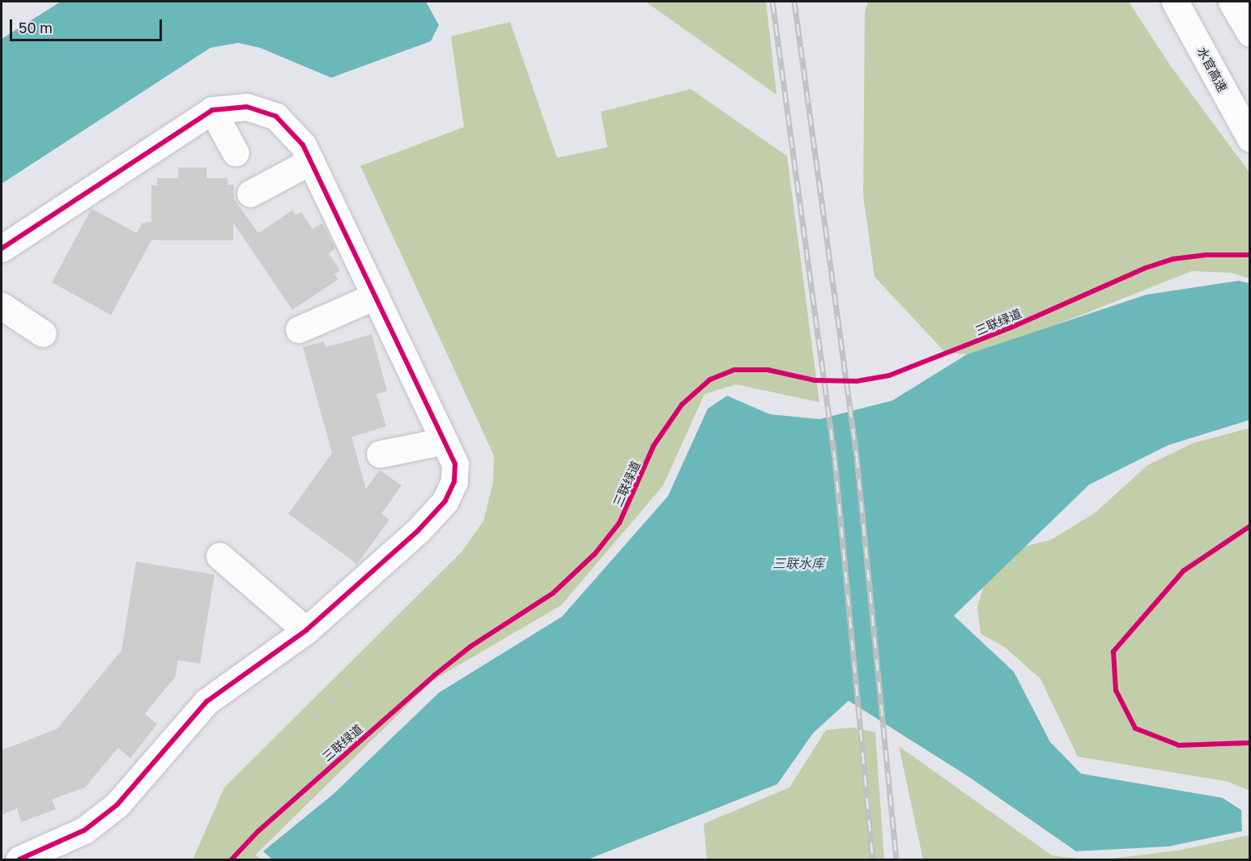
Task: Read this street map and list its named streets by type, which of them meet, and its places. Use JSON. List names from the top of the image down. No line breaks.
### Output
{"streets":{"main road":["水官高速"],"cycle path":["三联绿道"]},"water":["三联水库"],"scale_bar":"50 m"}
